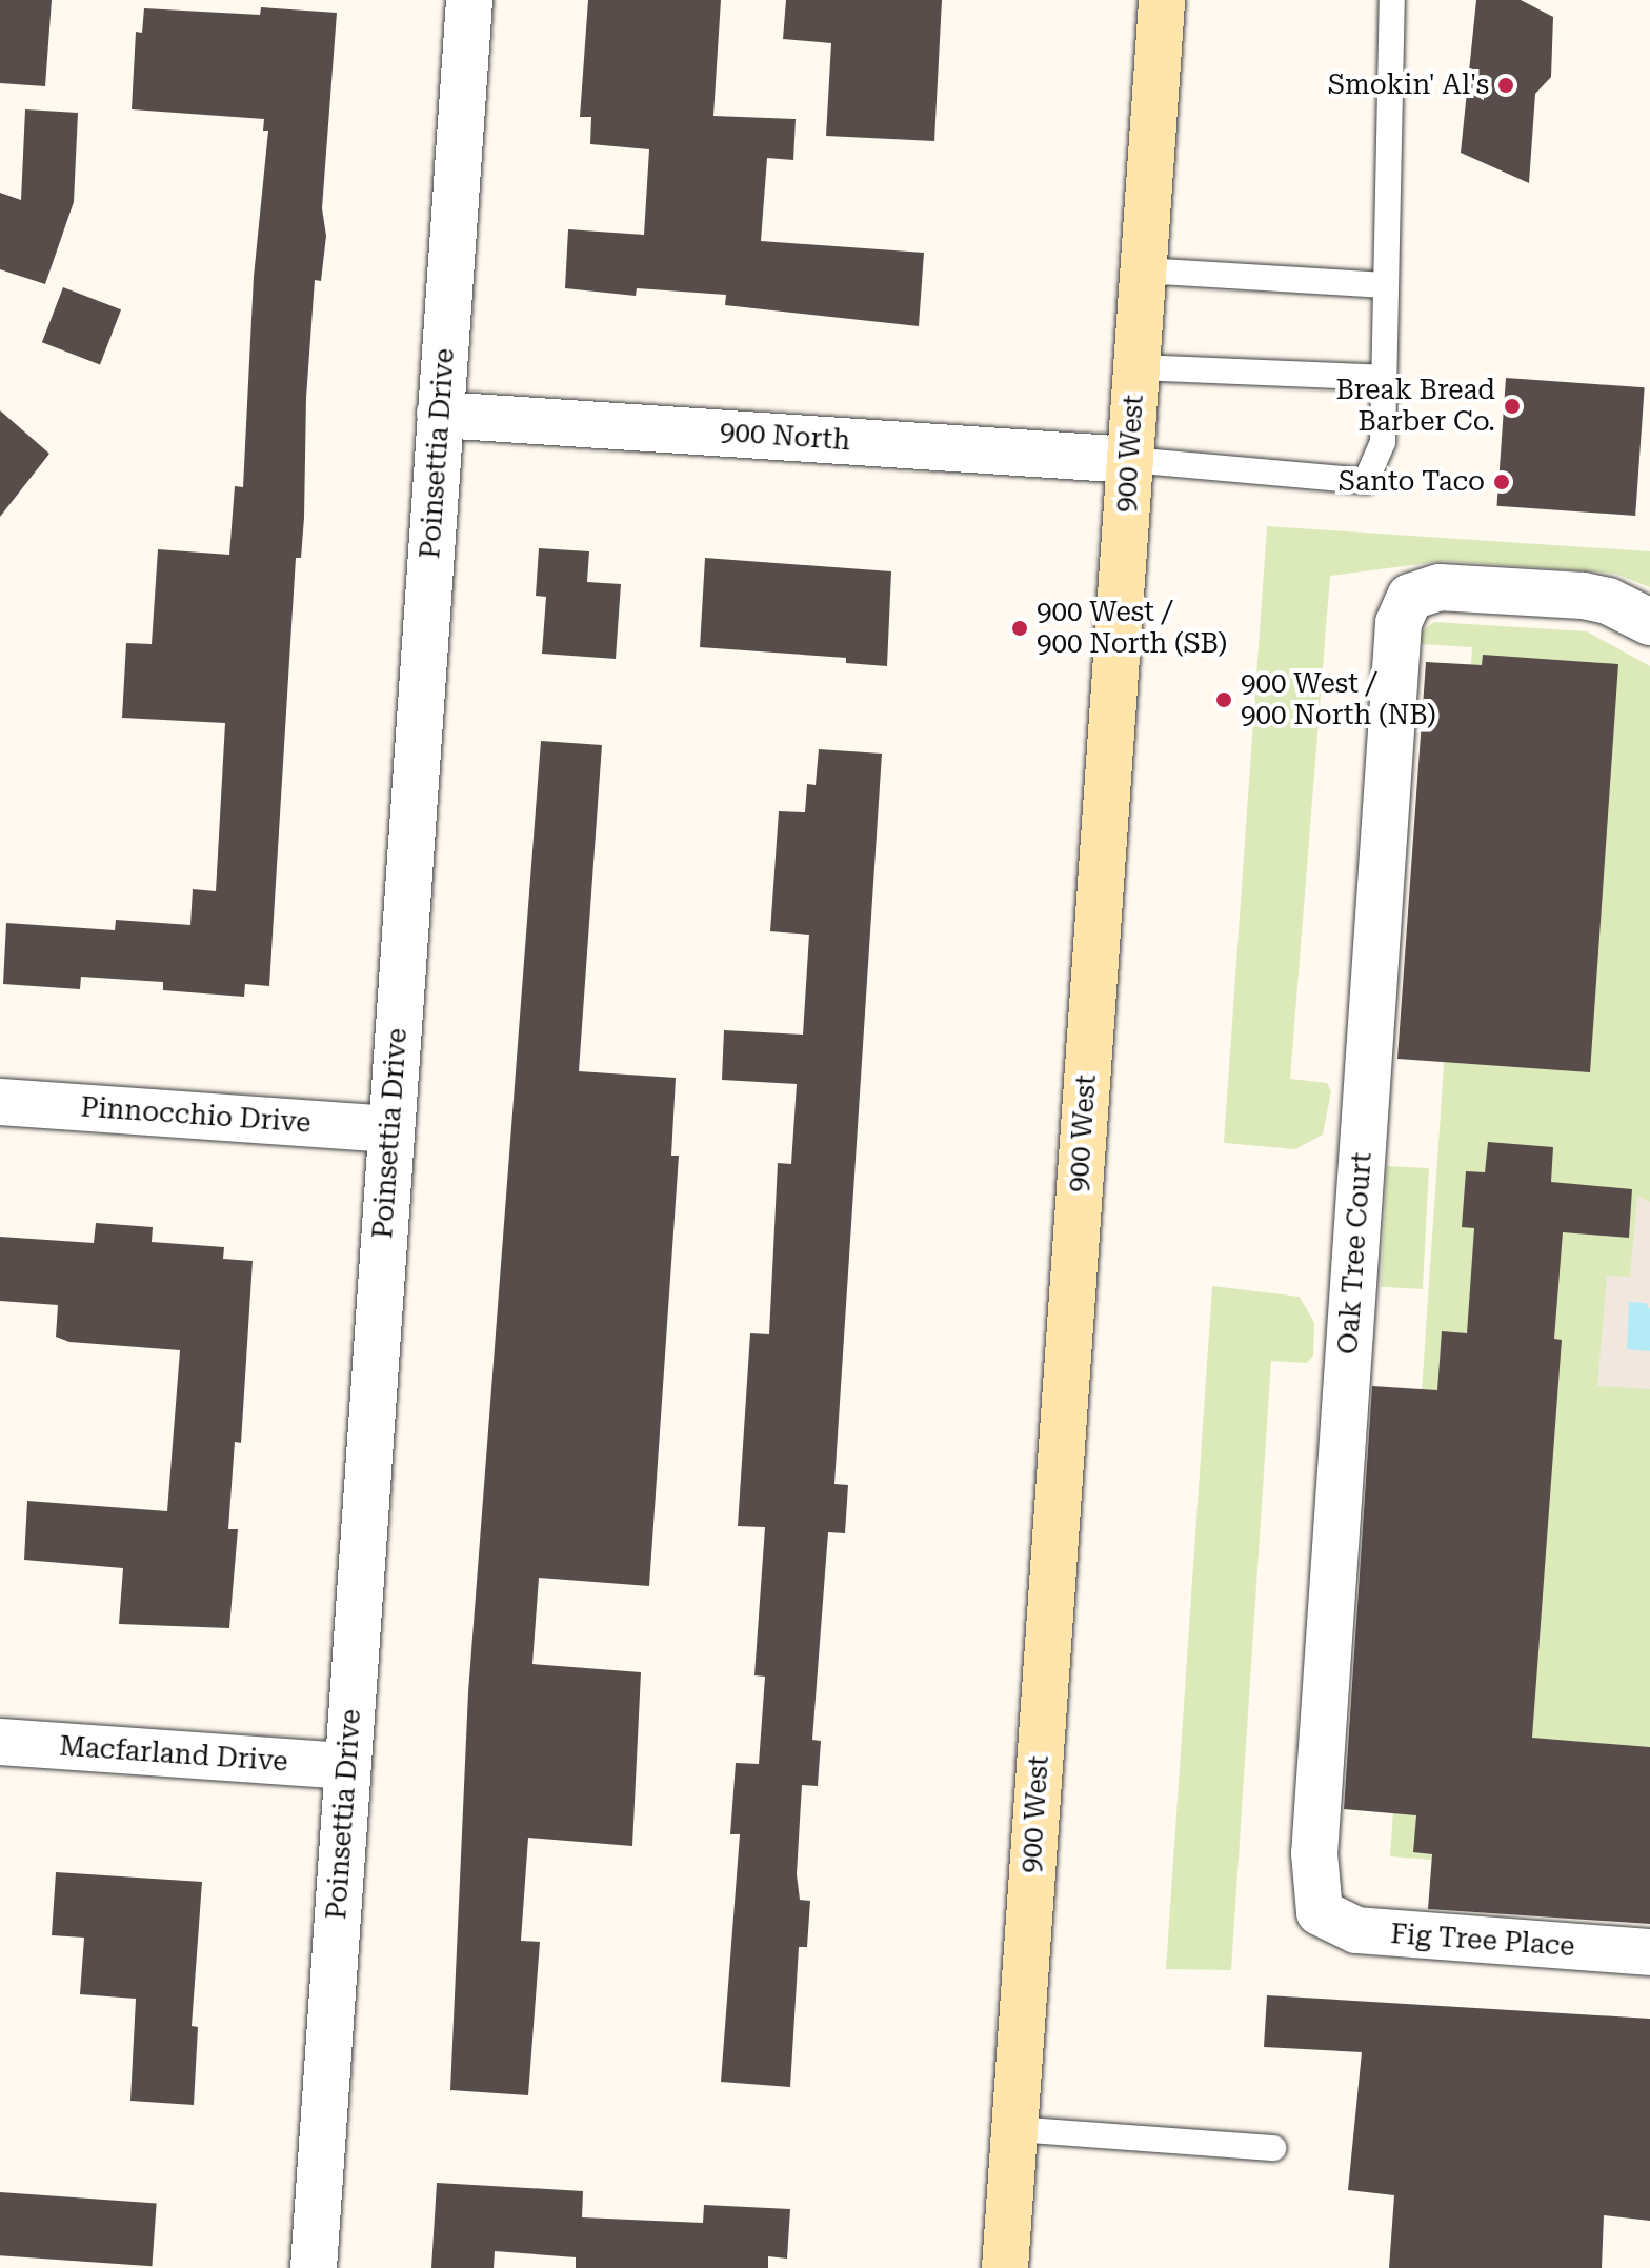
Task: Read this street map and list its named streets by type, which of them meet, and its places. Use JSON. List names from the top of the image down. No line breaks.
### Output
{"streets":{"main road":["900 West"],"street":["900 North","Poinsettia Drive","Pinnocchio Drive","Oak Tree Court","Macfarland Drive","Fig Tree Place"]},"crossings":[["900 North","Poinsettia Drive"],["900 North","900 West"],["Poinsettia Drive","Pinnocchio Drive"],["Poinsettia Drive","Macfarland Drive"],["Oak Tree Court","Fig Tree Place"]],"places":["Smokin' Al's","Break Bread Barber Co.","Santo Taco","900 West / 900 North (SB)","900 West / 900 North (NB)"]}
